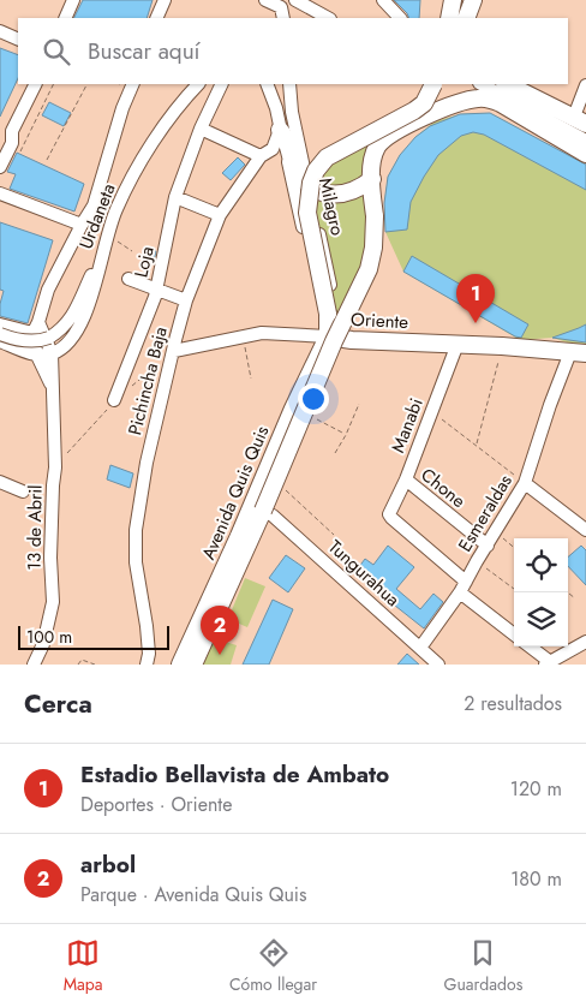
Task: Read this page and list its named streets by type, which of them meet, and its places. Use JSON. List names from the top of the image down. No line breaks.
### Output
{"streets":{"main road":["Oriente","Avenida Quis Quis"],"street":["Milagro","Urdaneta","Loja","Pichincha Baja","Manabi","Chone","Esmeraldas","13 de Abril","Tungurahua"]},"crossings":[["Milagro","Oriente"],["Milagro","Avenida Quis Quis"],["Urdaneta","13 de Abril"],["Oriente","Pichincha Baja"],["Oriente","Manabi"],["Oriente","Avenida Quis Quis"],["Oriente","Esmeraldas"],["Manabi","Chone"],["Manabi","Esmeraldas"],["Chone","Esmeraldas"],["Avenida Quis Quis","Tungurahua"],["Esmeraldas","Tungurahua"]],"scale_bar":"100 m","page":{"search":"Buscar aquí","pins":["1","2"],"scale":"100 m","heading":["Cerca","2 resultados"],"list":[{"mark":"1","name":"Estadio Bellavista de Ambato","note":"Deportes · Oriente","value":"120 m"},{"mark":"2","name":"arbol","note":"Parque · Avenida Quis Quis","value":"180 m"}],"nav":["Mapa","Cómo llegar","Guardados"]}}
